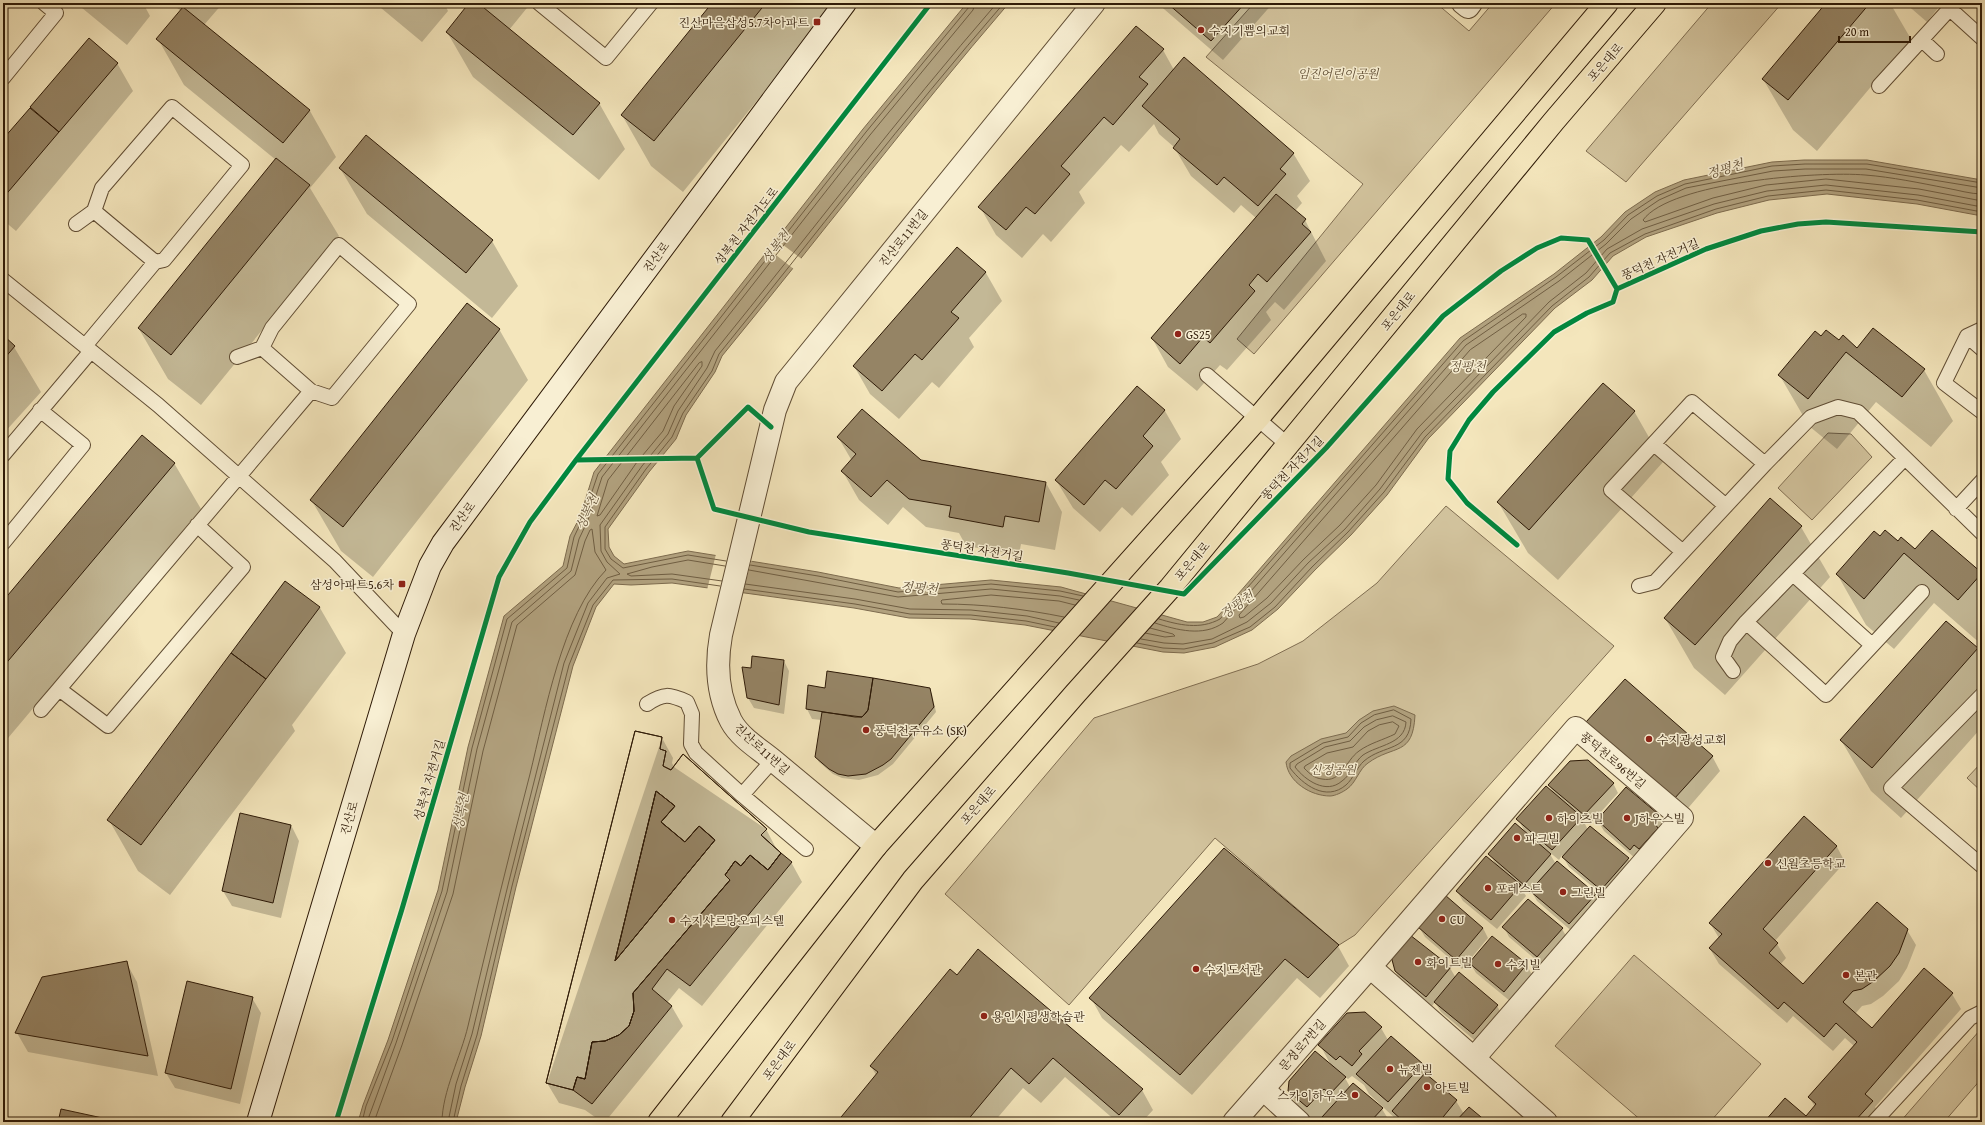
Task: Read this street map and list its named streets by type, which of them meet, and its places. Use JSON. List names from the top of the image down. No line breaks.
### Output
{"streets":{"main road":["포은대로"],"street":["진산로11번길","진산로","풍덕천로96번길","문정로7번길"],"cycle path":["성복천 자전거도로","풍덕천 자전거길"]},"crossings":[["풍덕천로96번길","문정로7번길"]],"water":["정평천","성복천"],"parks":["임진어린이공원","신정공원"],"places":{"transit":["진산마을삼성5.7차아파트","삼성아파트5.6차"],"other":["수지기쁨의교회","GS25","풍덕천주유소 (SK)","수지광성교회","하이츠빌","J하우스빌","파크빌","신월초등학교","포레스트","그린빌","CU","수지샤르망오피스텔","화이트빌","수지빌","수지도서관","본관","용인시평생학습관","뉴젠빌","아트빌","스카이하우스"]},"scale_bar":"20 m"}
